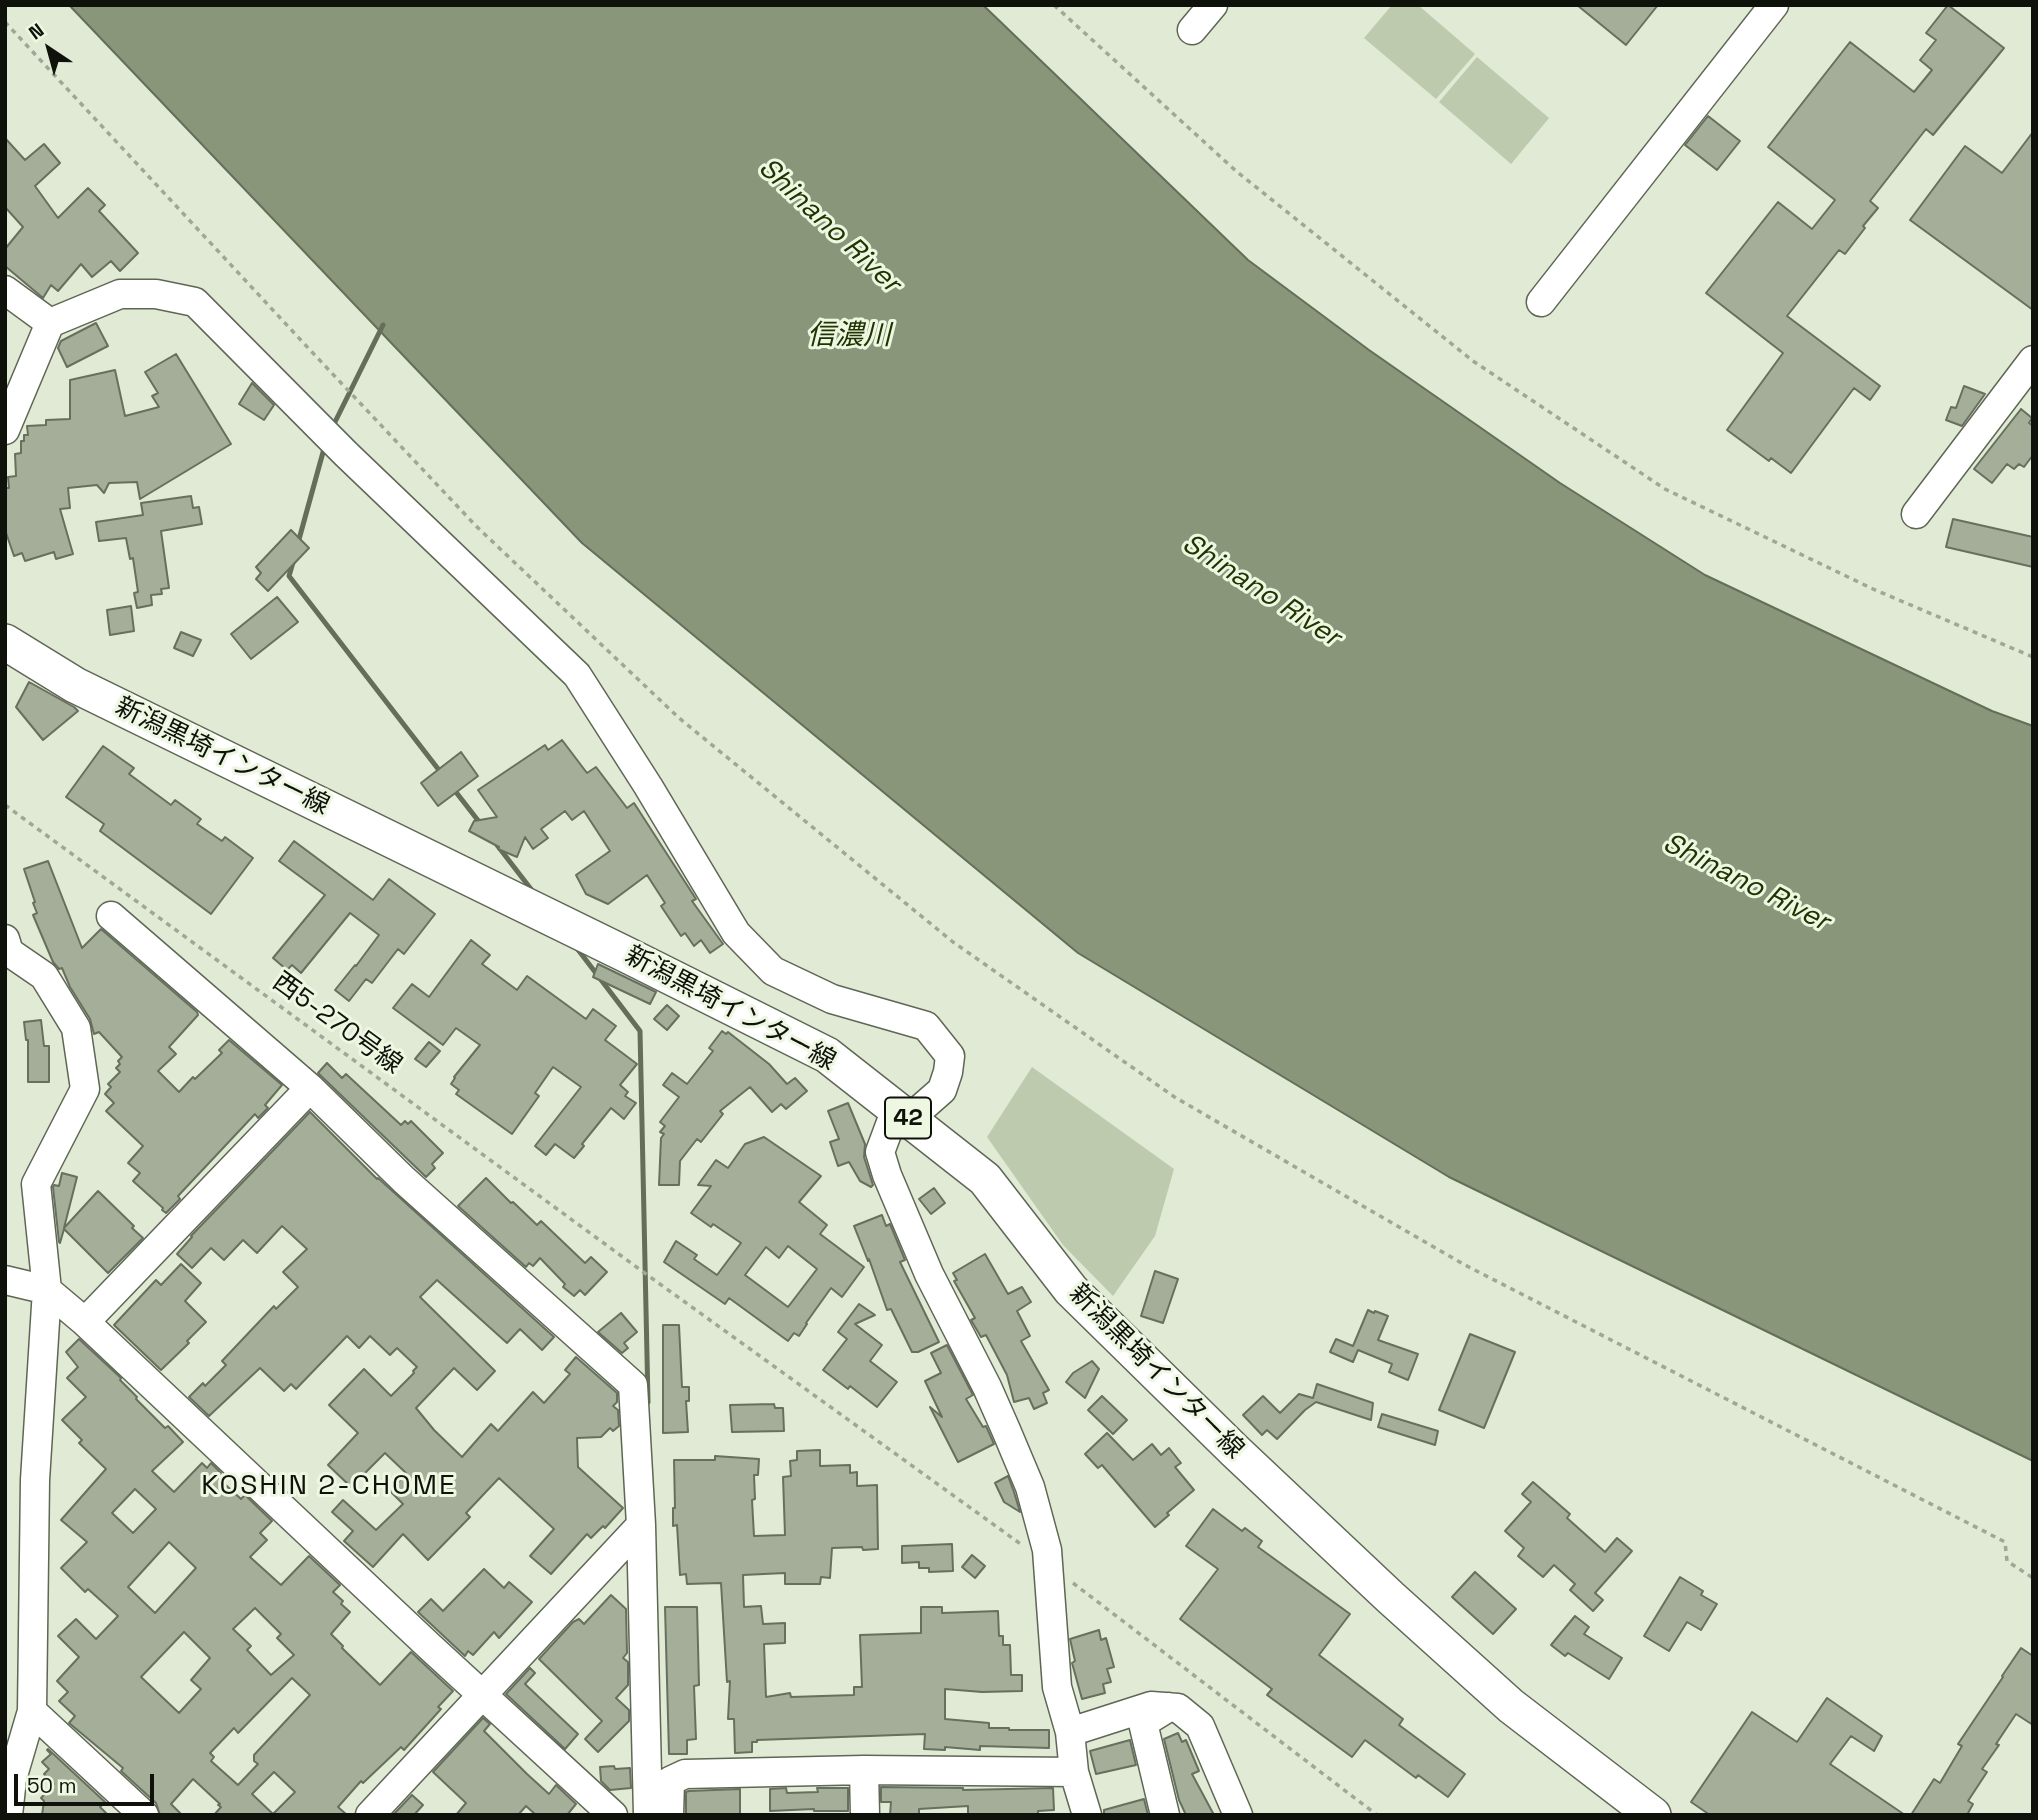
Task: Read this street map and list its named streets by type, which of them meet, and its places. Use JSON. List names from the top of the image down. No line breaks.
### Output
{"streets":{"main road":["新潟黒埼インター線","42"],"path":["西5-270号線"]},"districts":["KOSHIN 2-CHOME"],"water":["Shinano River","信濃川"],"scale_bar":"50 m","north":"top left"}
